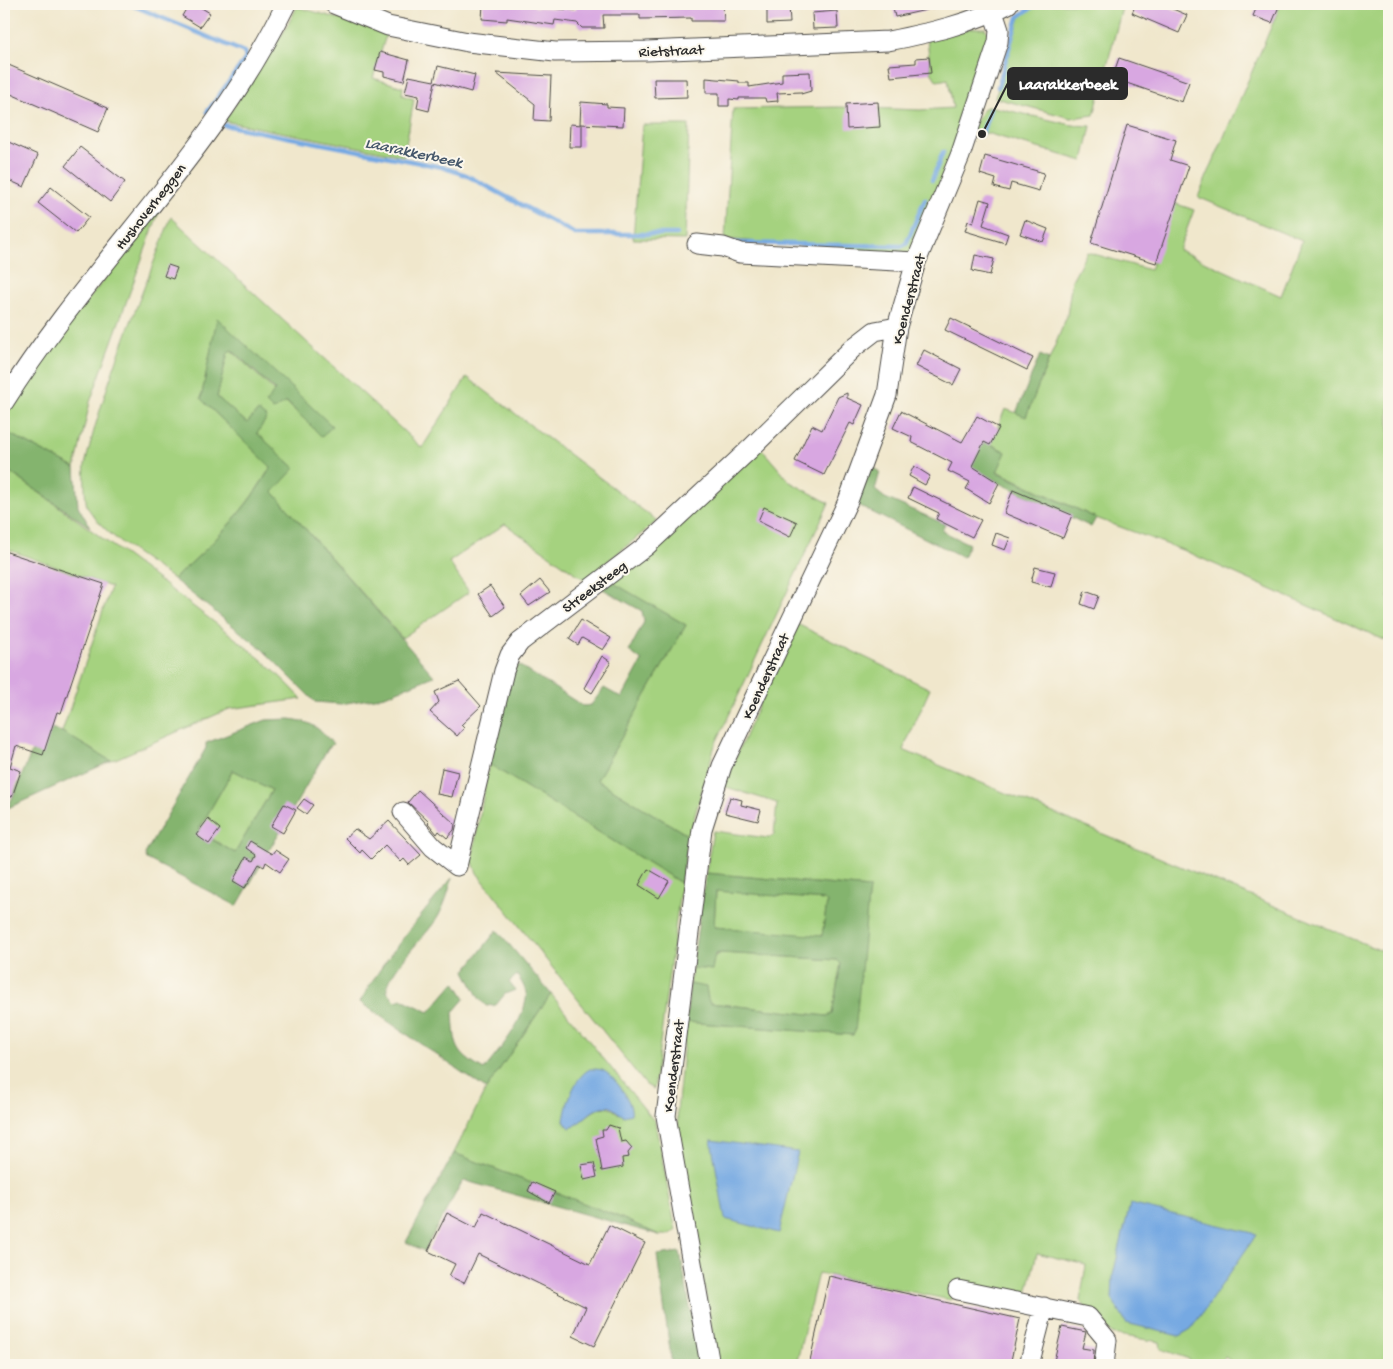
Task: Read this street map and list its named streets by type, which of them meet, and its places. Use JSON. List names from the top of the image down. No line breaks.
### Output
{"streets":{"street":["Rietstraat","Hushoverheggen","Koenderstraat","Streeksteeg"]},"crossings":[["Rietstraat","Koenderstraat"],["Koenderstraat","Streeksteeg"]],"water":["Laarakkerbeek"],"places":["Laarakkerbeek"]}
